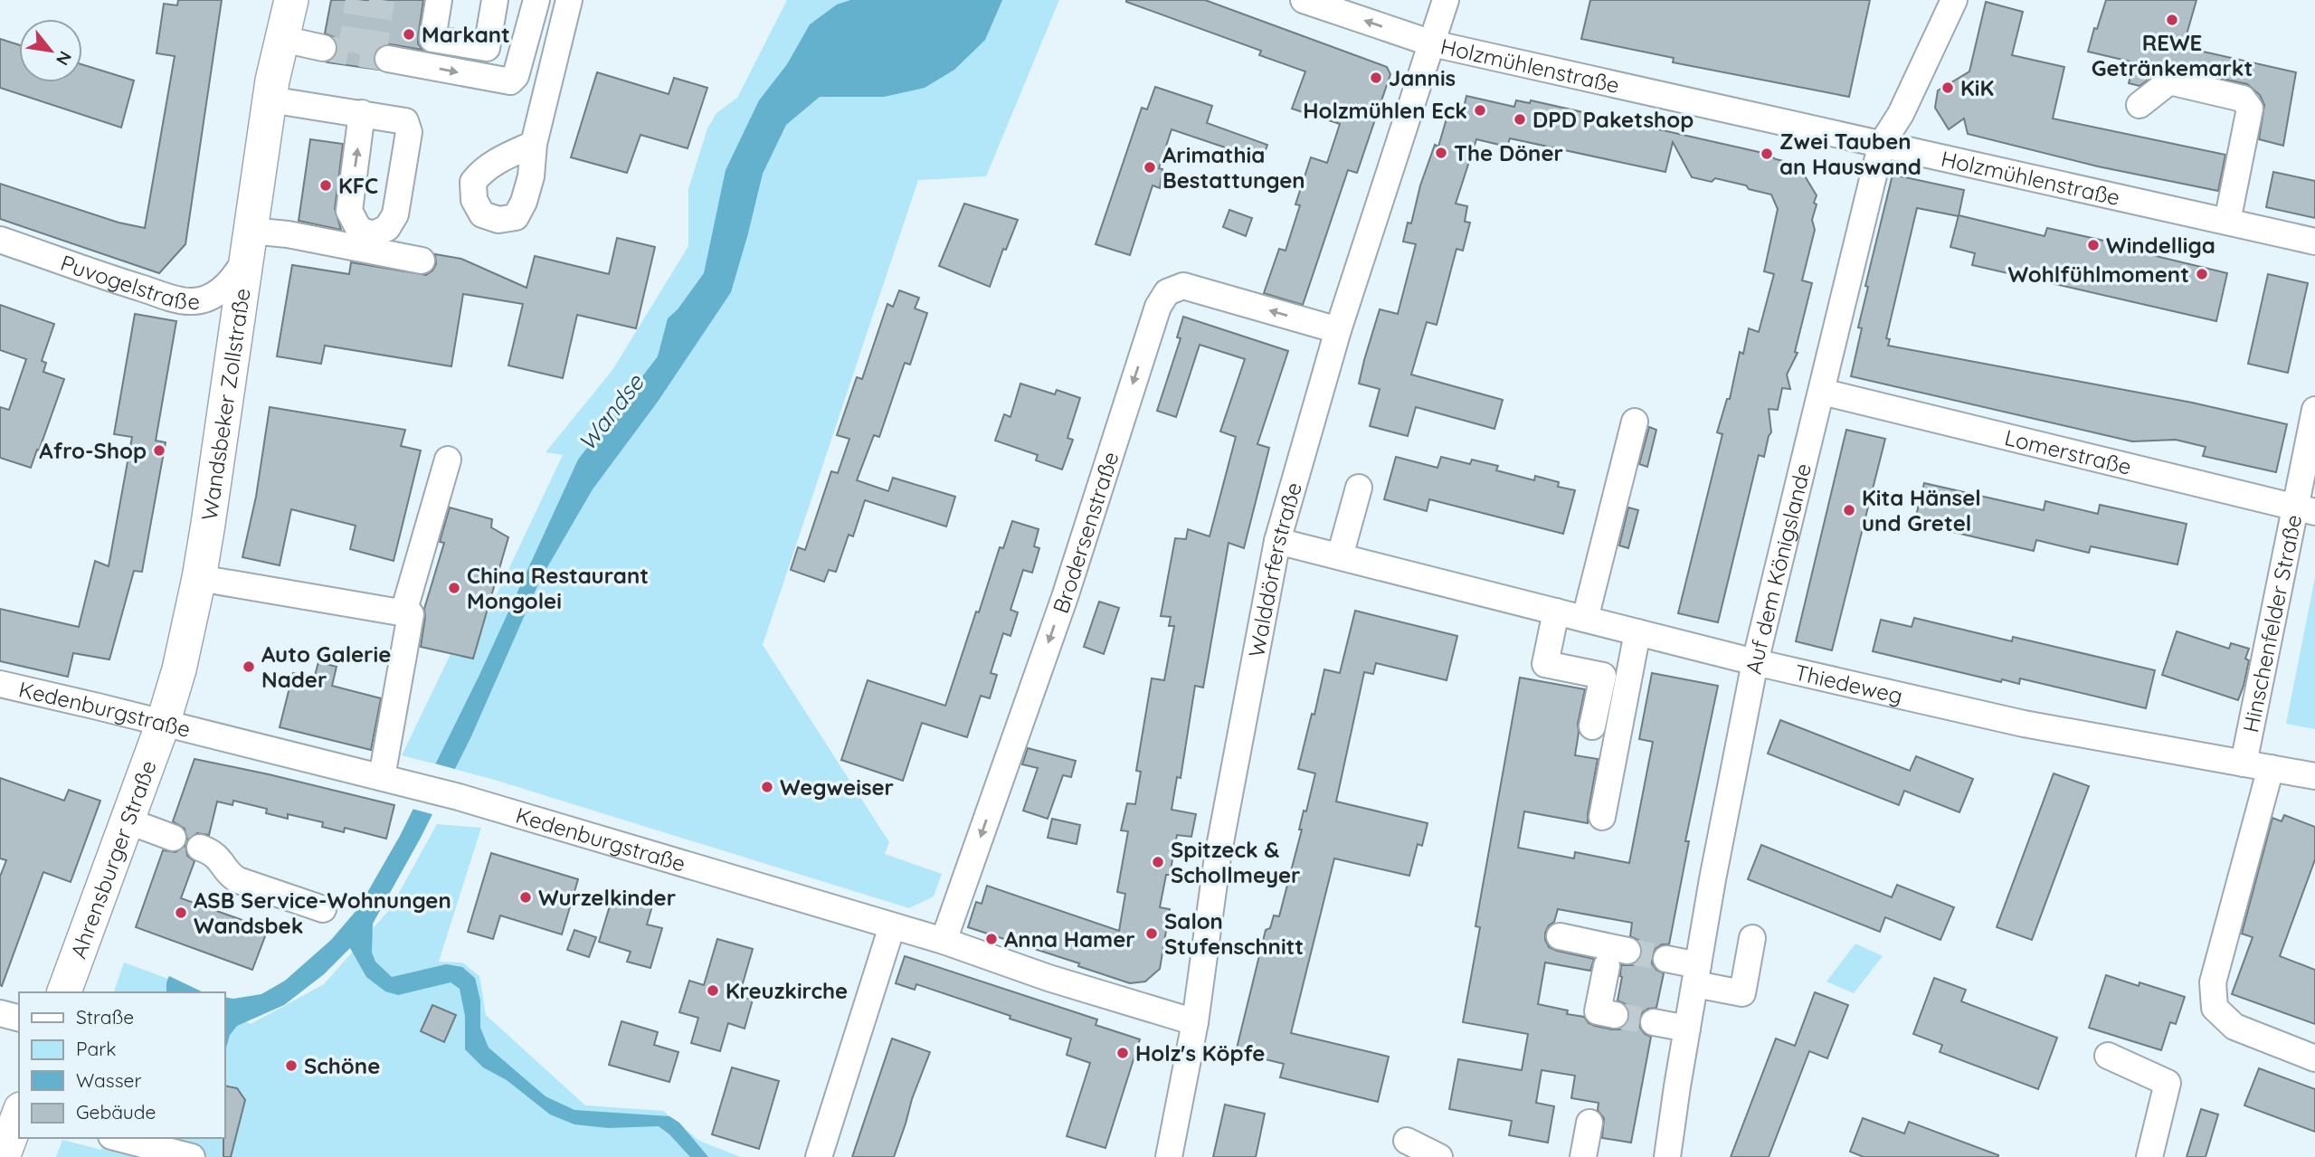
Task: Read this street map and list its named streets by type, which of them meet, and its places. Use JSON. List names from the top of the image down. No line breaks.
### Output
{"streets":{"main road":["Wandsbeker Zollstraße","Ahrensburger Straße"],"street":["Holzmühlenstraße","Puvogelstraße","Lomerstraße","Brodersenstraße","Auf dem Königslande","Walddörferstraße","Hinschenfelder Straße","Thiedeweg","Kedenburgstraße"]},"crossings":[["Holzmühlenstraße","Auf dem Königslande"],["Holzmühlenstraße","Walddörferstraße"],["Puvogelstraße","Wandsbeker Zollstraße"],["Wandsbeker Zollstraße","Kedenburgstraße"],["Wandsbeker Zollstraße","Ahrensburger Straße"],["Lomerstraße","Auf dem Königslande"],["Lomerstraße","Hinschenfelder Straße"],["Brodersenstraße","Walddörferstraße"],["Brodersenstraße","Kedenburgstraße"],["Auf dem Königslande","Thiedeweg"],["Walddörferstraße","Thiedeweg"],["Walddörferstraße","Kedenburgstraße"],["Hinschenfelder Straße","Thiedeweg"],["Kedenburgstraße","Ahrensburger Straße"]],"one_way":["Brodersenstraße"],"water":["Wandse"],"places":["REWE Getränkemarkt","Markant","Jannis","KiK","Holzmühlen Eck","DPD Paketshop","The Döner","Zwei Tauben an Hauswand","Arimathia Bestattungen","KFC","Windelliga","Wohlfühlmoment","Afro-Shop","Kita Hänsel und Gretel","China Restaurant Mongolei","Auto Galerie Nader","Wegweiser","Spitzeck & Schollmeyer","Wurzelkinder","ASB Service-Wohnungen Wandsbek","Salon Stufenschnitt","Anna Hamer","Kreuzkirche","Holz's Köpfe","Schöne"],"legend":["Straße","Park","Wasser","Gebäude"],"north":"bottom right"}
